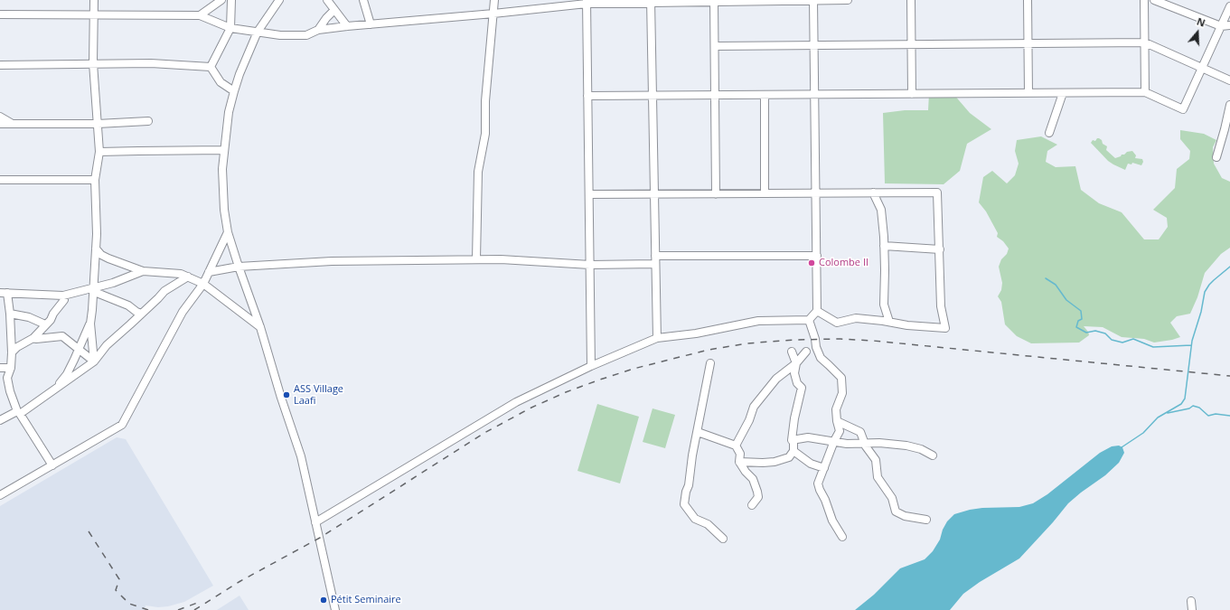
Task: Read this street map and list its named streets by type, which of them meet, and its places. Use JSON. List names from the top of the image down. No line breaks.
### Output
{"places":["Colombe II","ASS Village Laafi","Pétit Seminaire"],"north":"top"}
